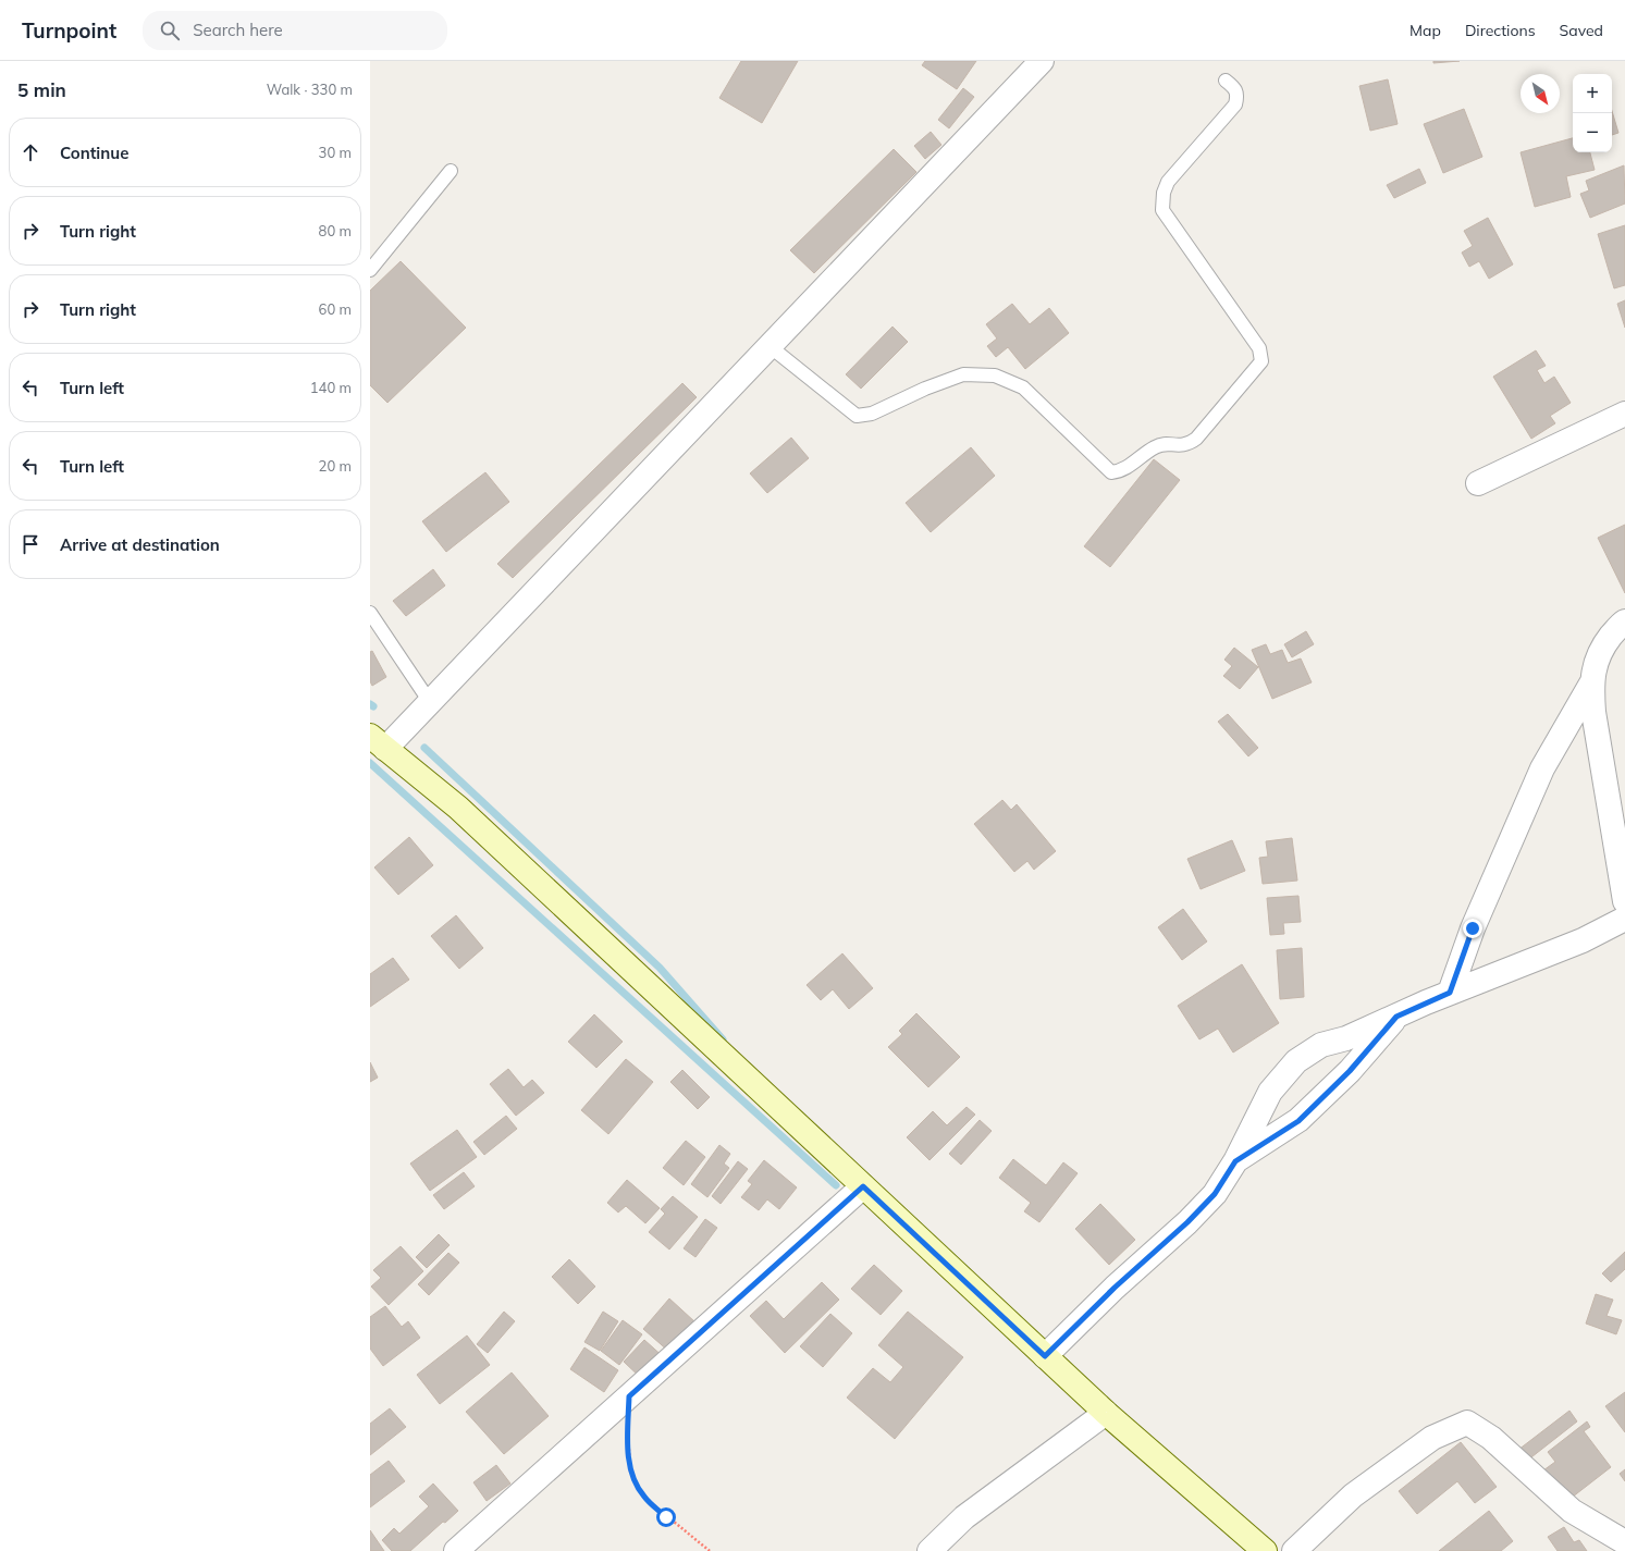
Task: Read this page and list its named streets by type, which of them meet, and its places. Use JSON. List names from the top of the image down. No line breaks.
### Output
{"north":"bottom right","page":{"header":"Turnpoint","search":"Search here","nav":["Map","Directions","Saved"],"heading":["5 min","Walk · 330 m"],"map_buttons":["+","−"],"list":[["Continue","30 m"],["Turn right","80 m"],["Turn right","60 m"],["Turn left","140 m"],["Turn left","20 m"],"Arrive at destination"]}}
